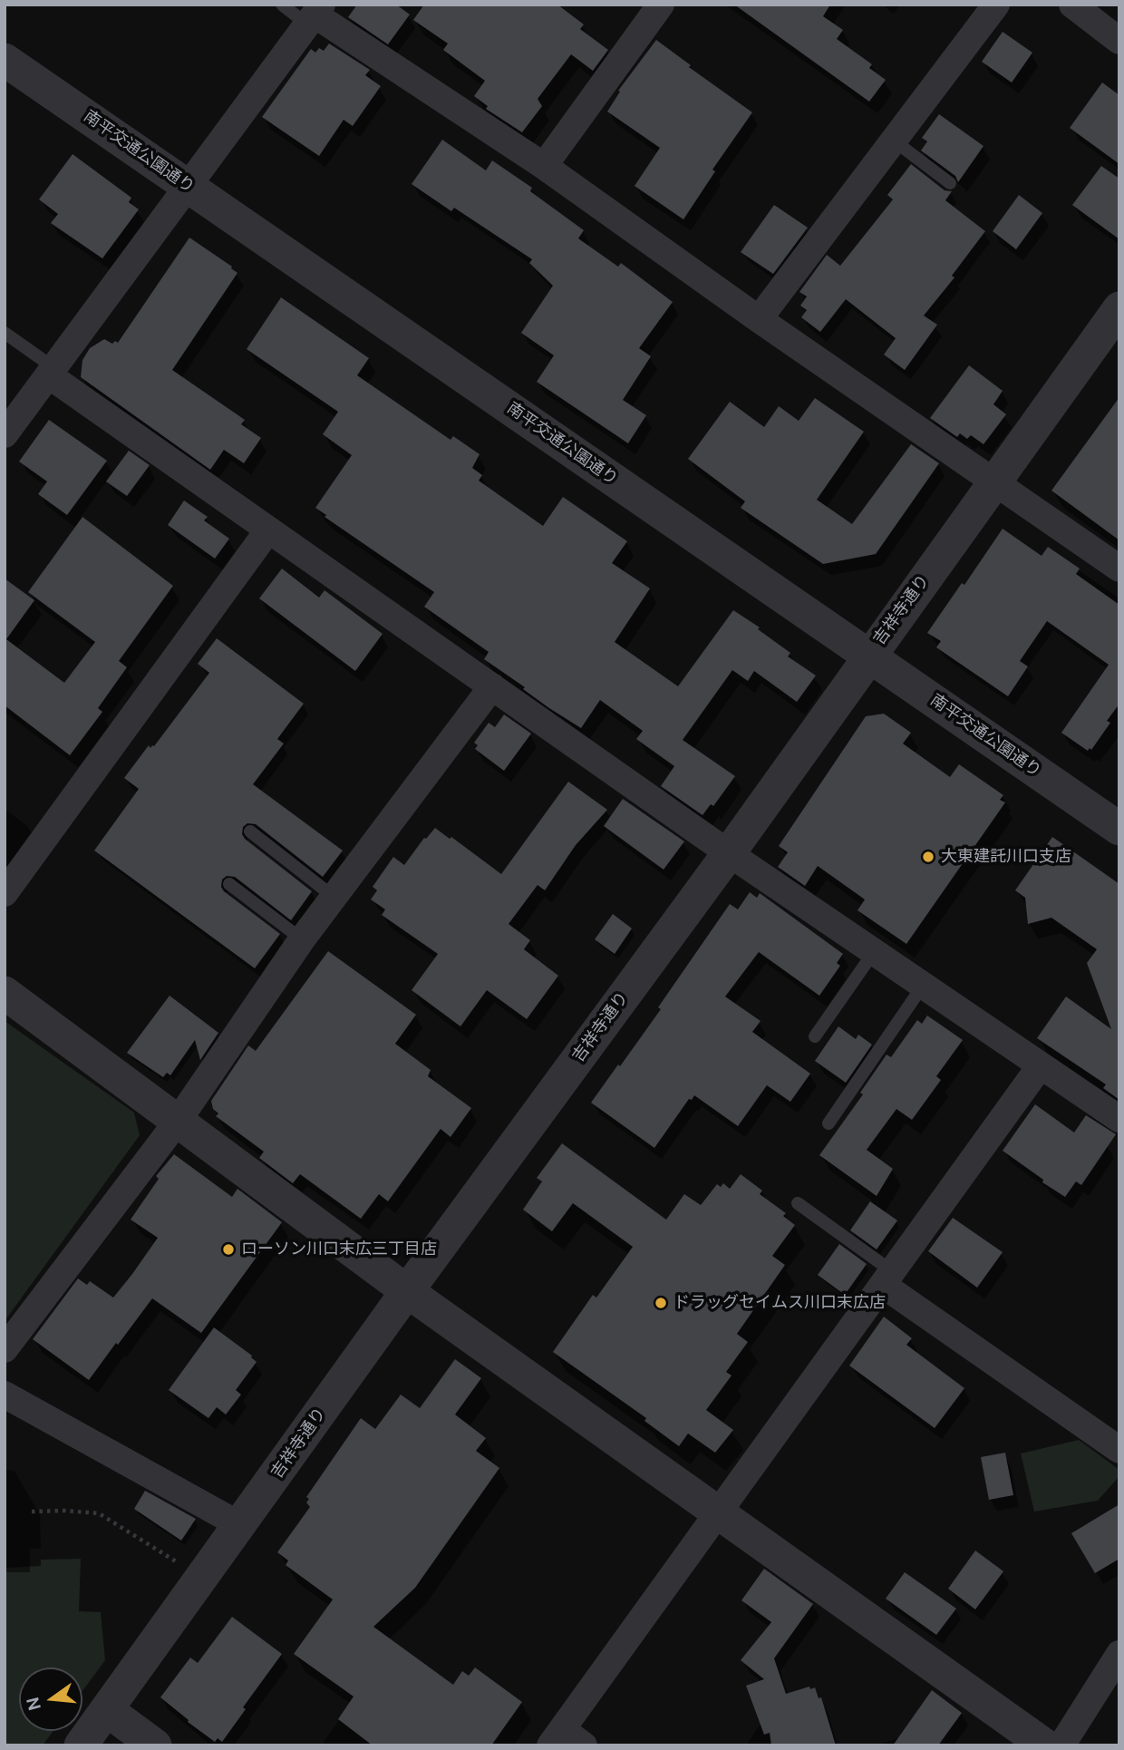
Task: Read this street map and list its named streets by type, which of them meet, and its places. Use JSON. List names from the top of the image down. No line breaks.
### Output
{"streets":{"street":["南平交通公園通り","吉祥寺通り"]},"crossings":[["南平交通公園通り","吉祥寺通り"]],"places":["大東建託川口支店","ローソン川口末広三丁目店","ドラッグセイムス川口末広店"],"north":"left"}
